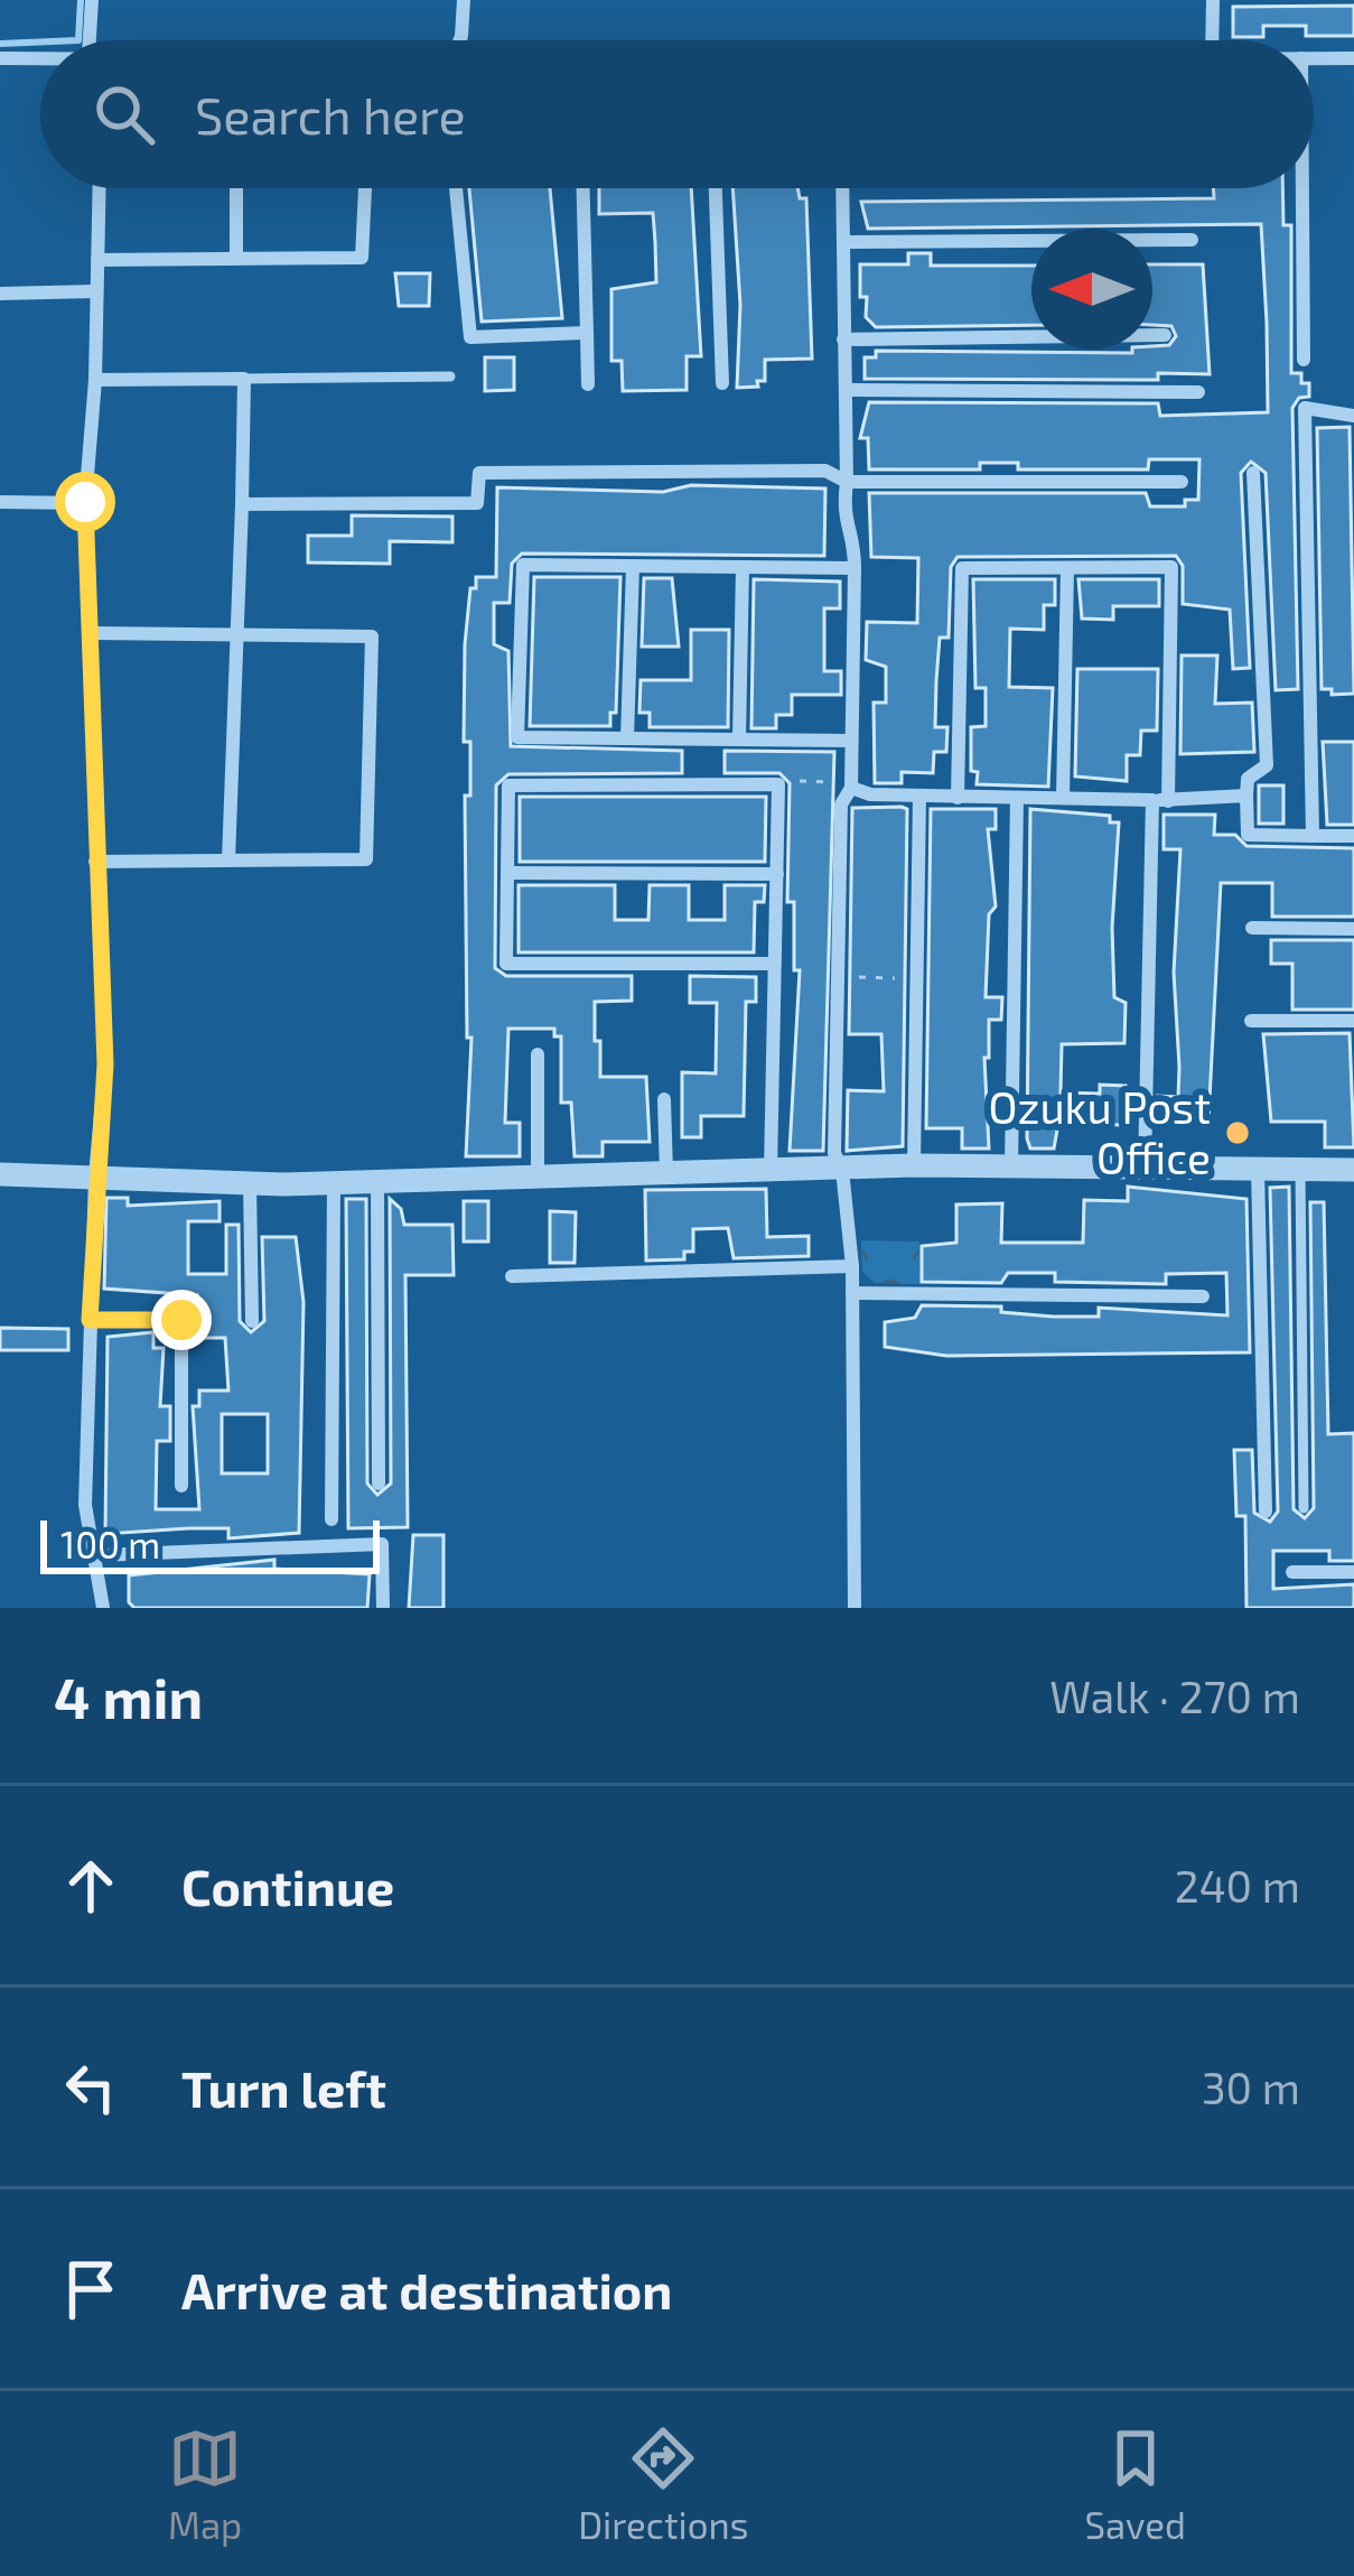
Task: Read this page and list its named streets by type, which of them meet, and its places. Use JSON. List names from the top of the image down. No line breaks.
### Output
{"places":["Ozuku Post Office"],"scale_bar":"100 m","north":"left","page":{"search":"Search here","scale":"100 m","heading":["4 min","Walk · 270 m"],"list":[["Continue","240 m"],["Turn left","30 m"],"Arrive at destination"],"nav":["Map","Directions","Saved"]}}
